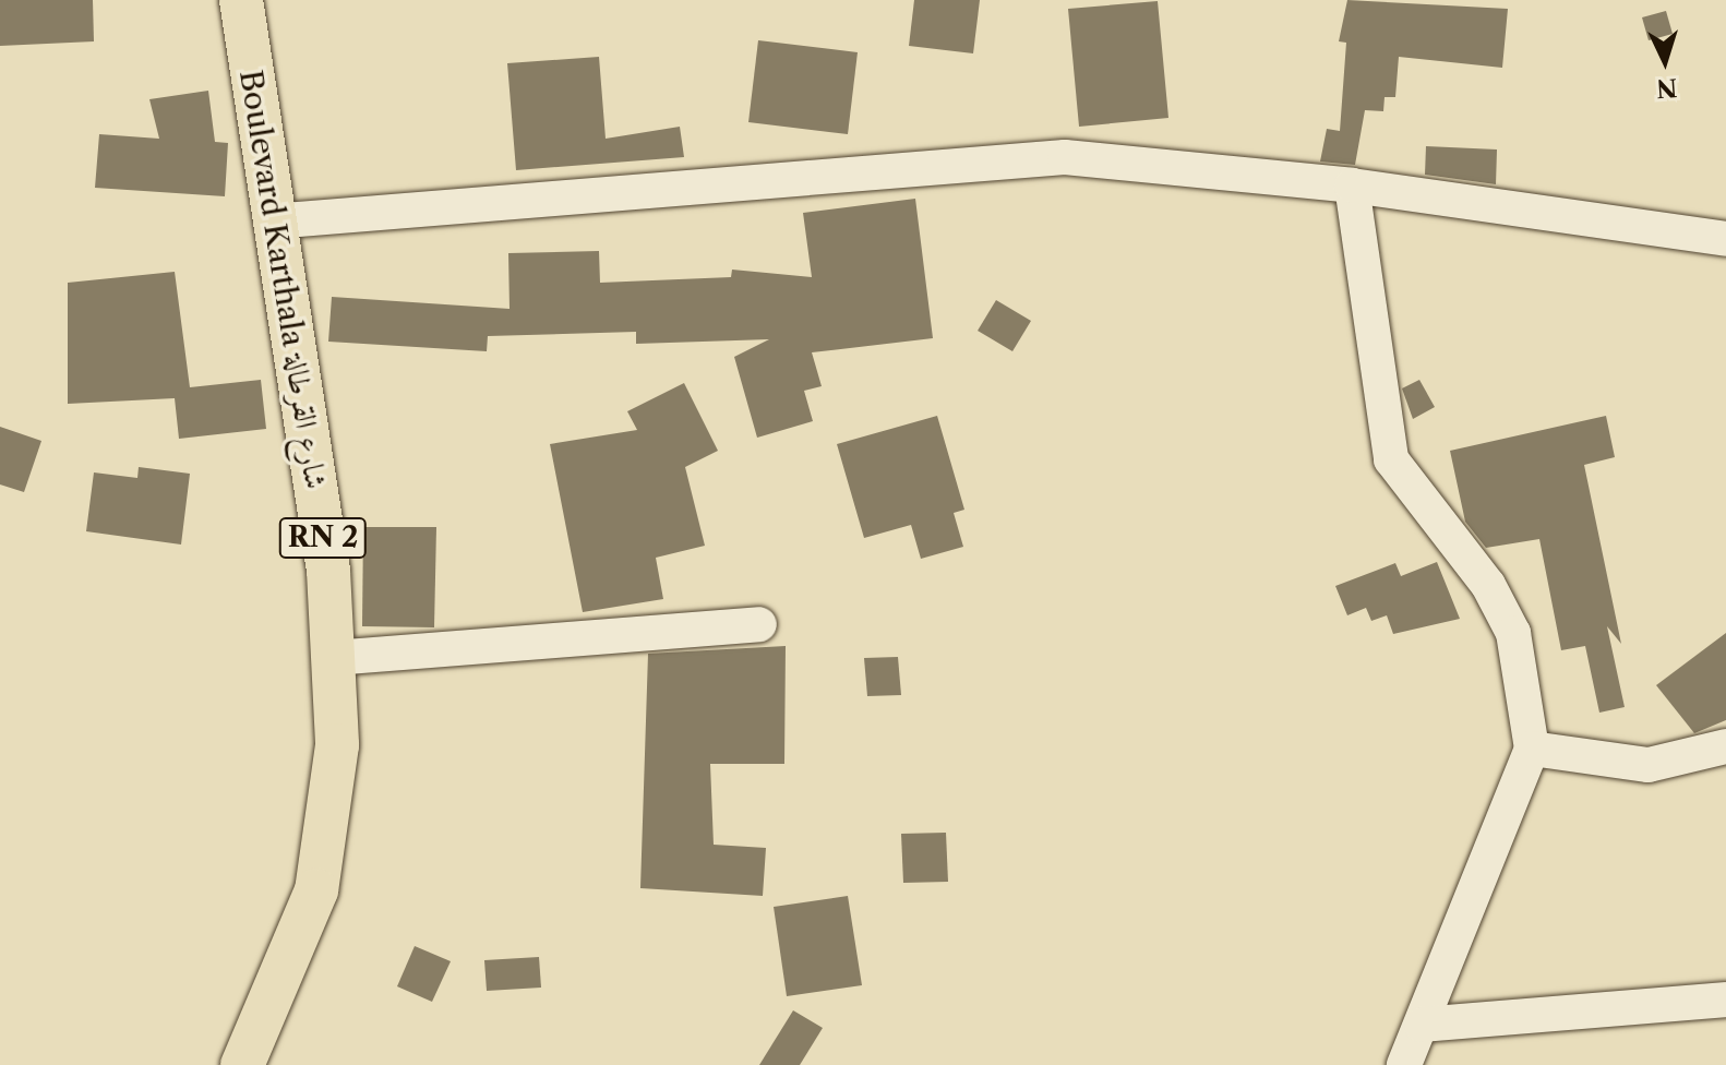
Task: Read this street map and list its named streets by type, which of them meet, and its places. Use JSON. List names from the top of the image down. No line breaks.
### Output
{"streets":{"main road":["Boulevard Karthala شارع القرطالة","RN 2"]},"north":"bottom"}
